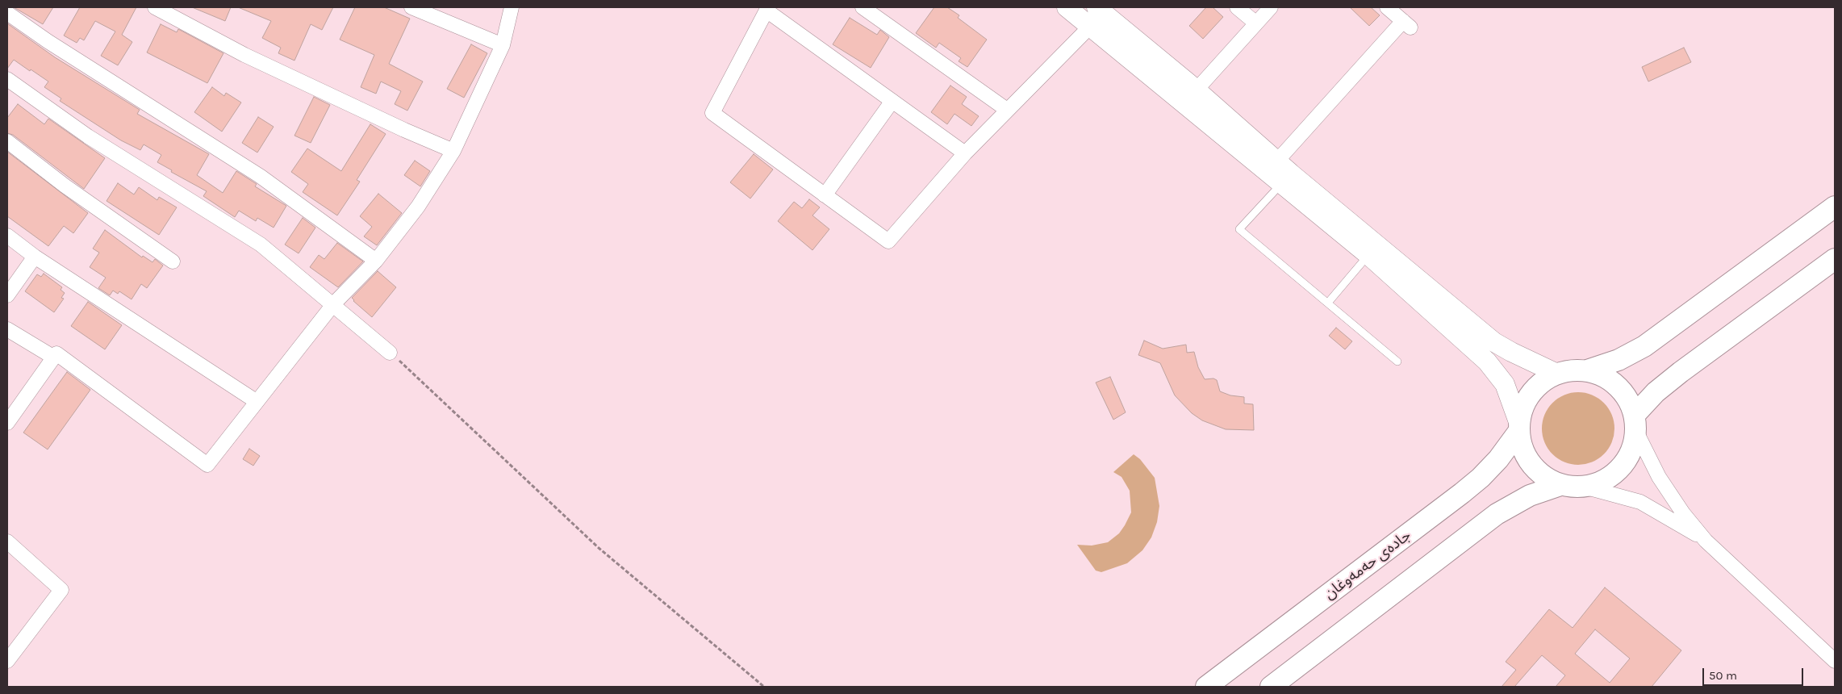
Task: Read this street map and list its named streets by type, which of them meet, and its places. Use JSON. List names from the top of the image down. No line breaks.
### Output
{"streets":{"main road":["جادەی حەمەوغان"]},"scale_bar":"50 m"}
